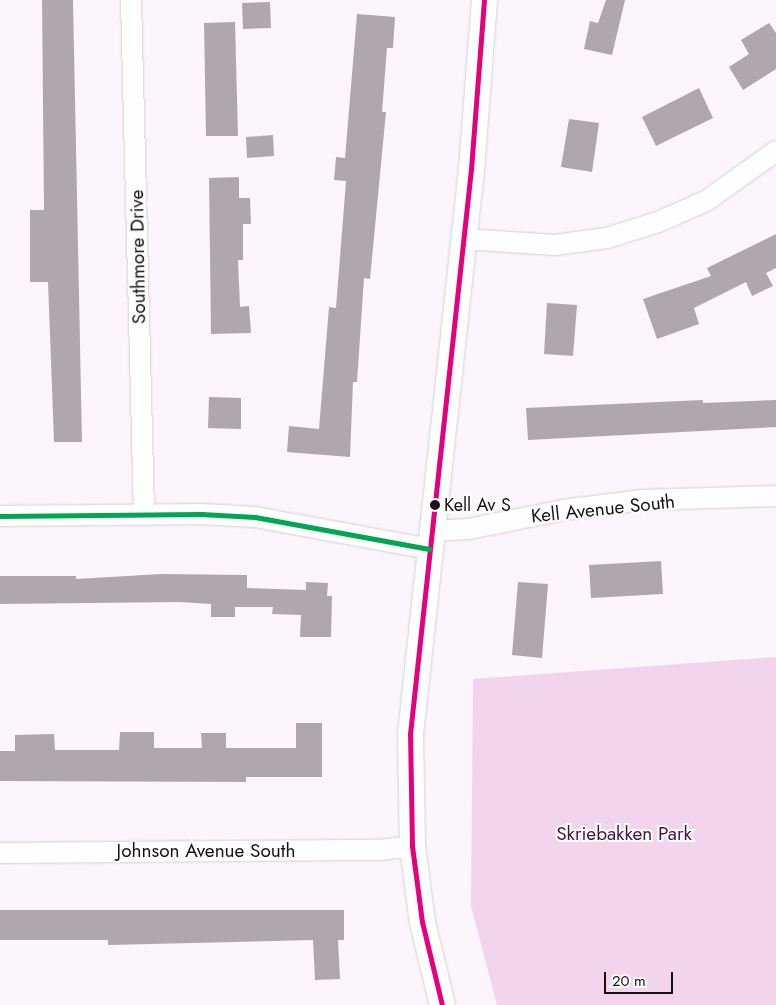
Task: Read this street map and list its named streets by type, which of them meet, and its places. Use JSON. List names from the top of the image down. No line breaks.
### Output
{"streets":{"street":["Southmore Drive","Kell Avenue South","Johnson Avenue South"]},"crossings":[["Southmore Drive","Kell Avenue South"]],"parks":["Skriebakken Park"],"places":["Kell Av S"],"scale_bar":"20 m"}
